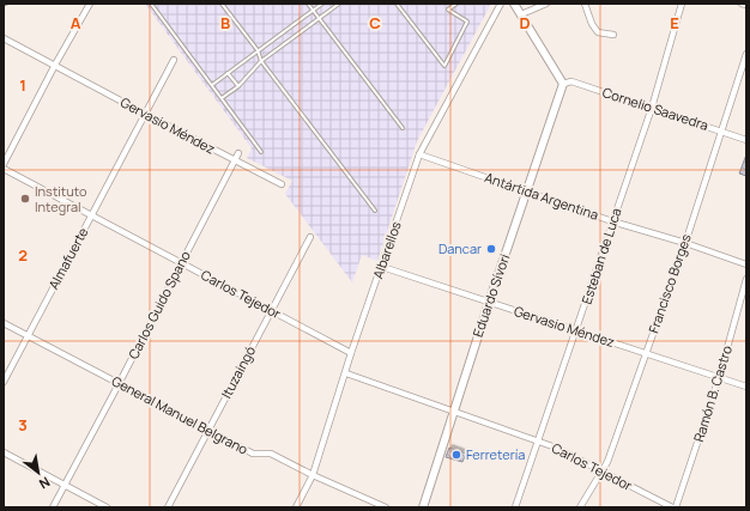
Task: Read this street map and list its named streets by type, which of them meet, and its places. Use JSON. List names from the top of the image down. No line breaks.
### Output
{"streets":{"street":["Cornelio Saavedra","Gervasio Méndez","Antártida Argentina","Albarellos","Esteban de Luca","Almafuerte","Francisco Borges","Carlos Tejedor","Eduardo Sívori","Carlos Guido Spano","Ituzaingó","Ramón B. Castro","General Manuel Belgrano"]},"crossings":[["Cornelio Saavedra","Esteban de Luca"],["Cornelio Saavedra","Francisco Borges"],["Cornelio Saavedra","Eduardo Sívori"],["Gervasio Méndez","Albarellos"],["Gervasio Méndez","Esteban de Luca"],["Gervasio Méndez","Almafuerte"],["Gervasio Méndez","Francisco Borges"],["Gervasio Méndez","Eduardo Sívori"],["Gervasio Méndez","Carlos Guido Spano"],["Gervasio Méndez","Ramón B. Castro"],["Antártida Argentina","Albarellos"],["Antártida Argentina","Esteban de Luca"],["Antártida Argentina","Francisco Borges"],["Antártida Argentina","Eduardo Sívori"],["Albarellos","Carlos Tejedor"],["Albarellos","General Manuel Belgrano"],["Esteban de Luca","Carlos Tejedor"],["Almafuerte","Carlos Tejedor"],["Almafuerte","General Manuel Belgrano"],["Francisco Borges","Carlos Tejedor"],["Carlos Tejedor","Eduardo Sívori"],["Carlos Tejedor","Carlos Guido Spano"],["Carlos Tejedor","Ituzaingó"],["Carlos Tejedor","Ramón B. Castro"],["Carlos Guido Spano","General Manuel Belgrano"],["Ituzaingó","General Manuel Belgrano"]],"places":["Instituto Integral","Dancar","Ferretería"],"north":"bottom right","grid":{"columns":["A","B","C","D","E"],"rows":["1","2","3"]}}
